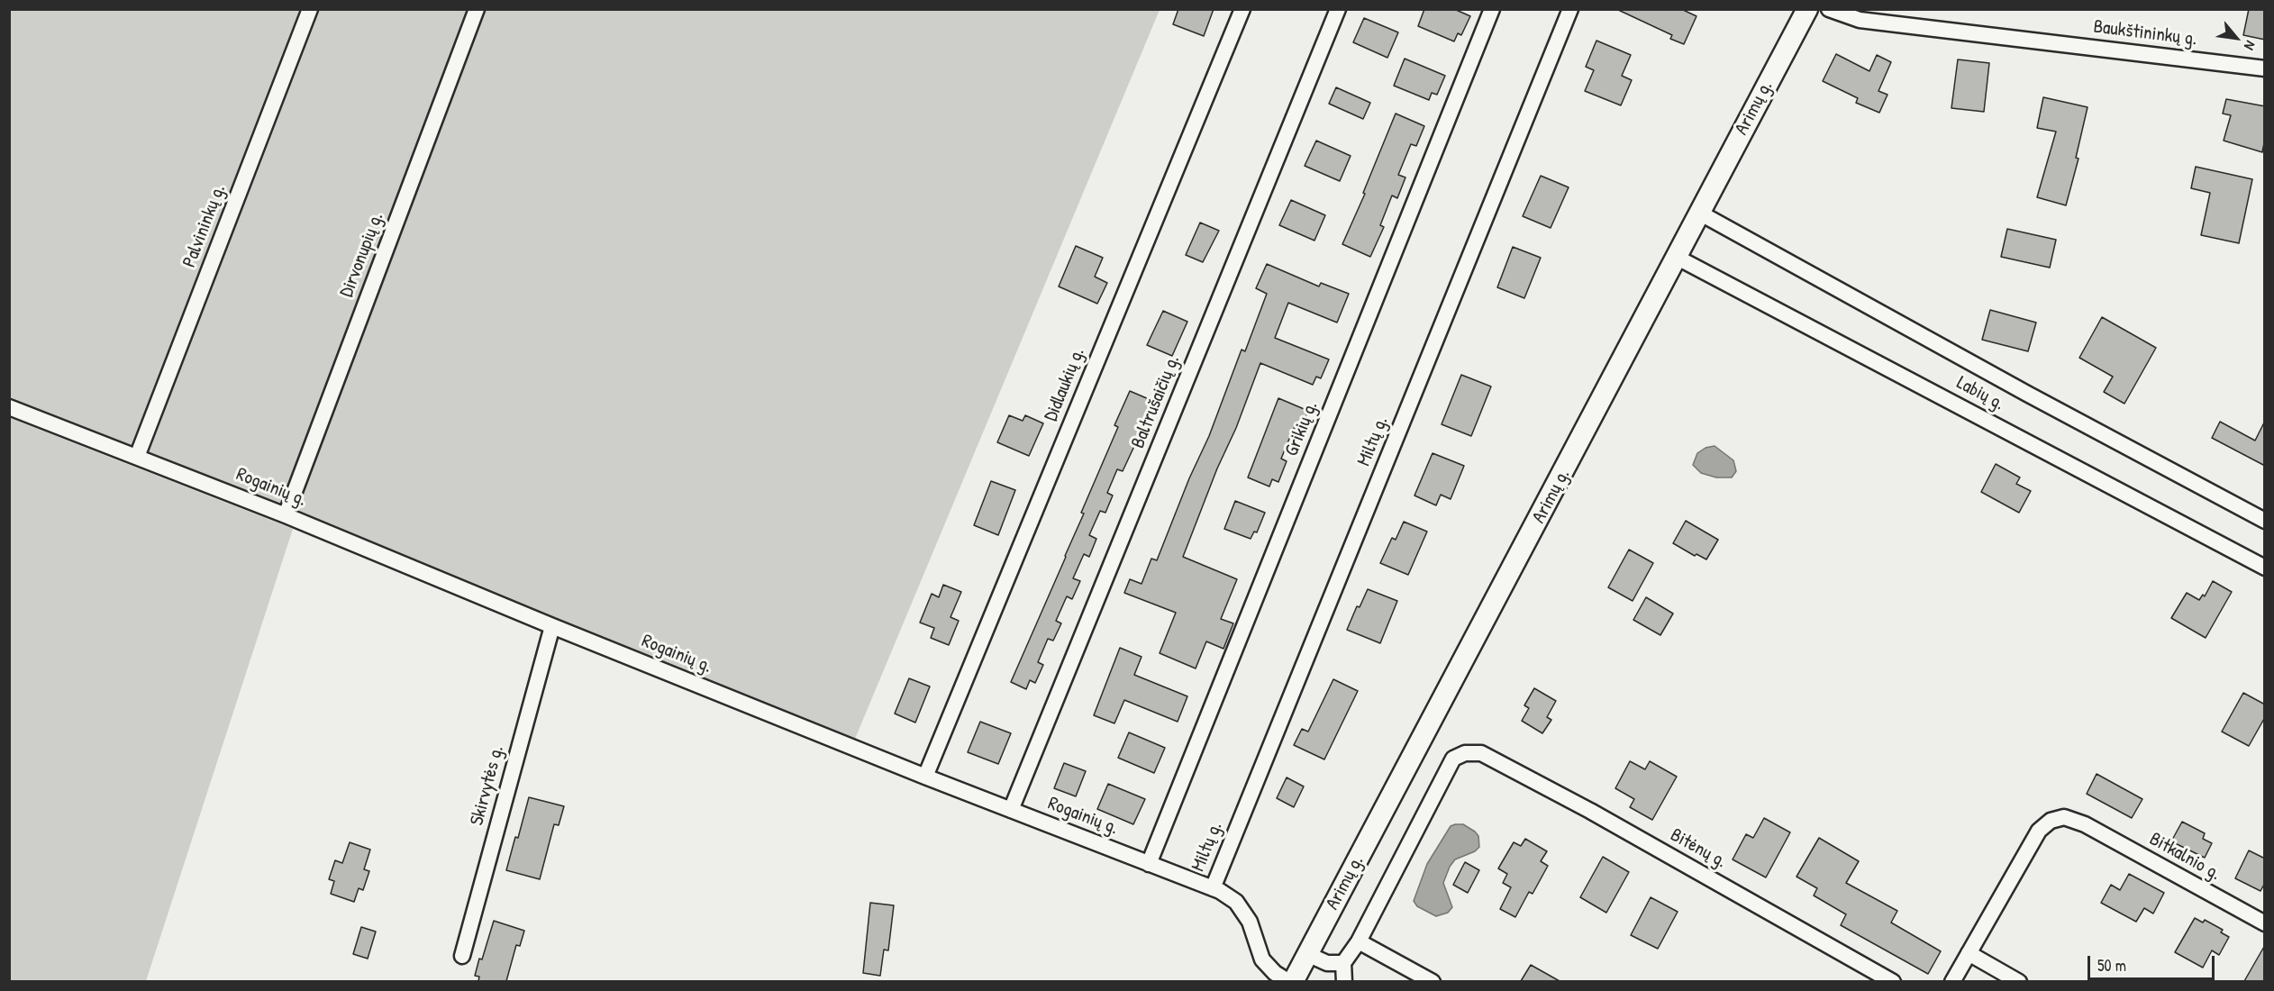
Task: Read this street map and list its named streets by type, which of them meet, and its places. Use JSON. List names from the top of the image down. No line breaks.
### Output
{"streets":{"main road":["Arimų g."],"street":["Baukštininkų g.","Palvininkų g.","Dirvonupių g.","Didlaukių g.","Labių g.","Baltrušaičių g.","Grikių g.","Miltų g.","Rogainių g.","Skirvytės g.","Bitėnų g.","Bitkalnio g."]},"crossings":[["Arimų g.","Labių g."],["Arimų g.","Rogainių g."],["Palvininkų g.","Rogainių g."],["Dirvonupių g.","Rogainių g."],["Didlaukių g.","Rogainių g."],["Baltrušaičių g.","Rogainių g."],["Grikių g.","Rogainių g."],["Miltų g.","Rogainių g."],["Rogainių g.","Skirvytės g."]],"scale_bar":"50 m","north":"bottom right"}
